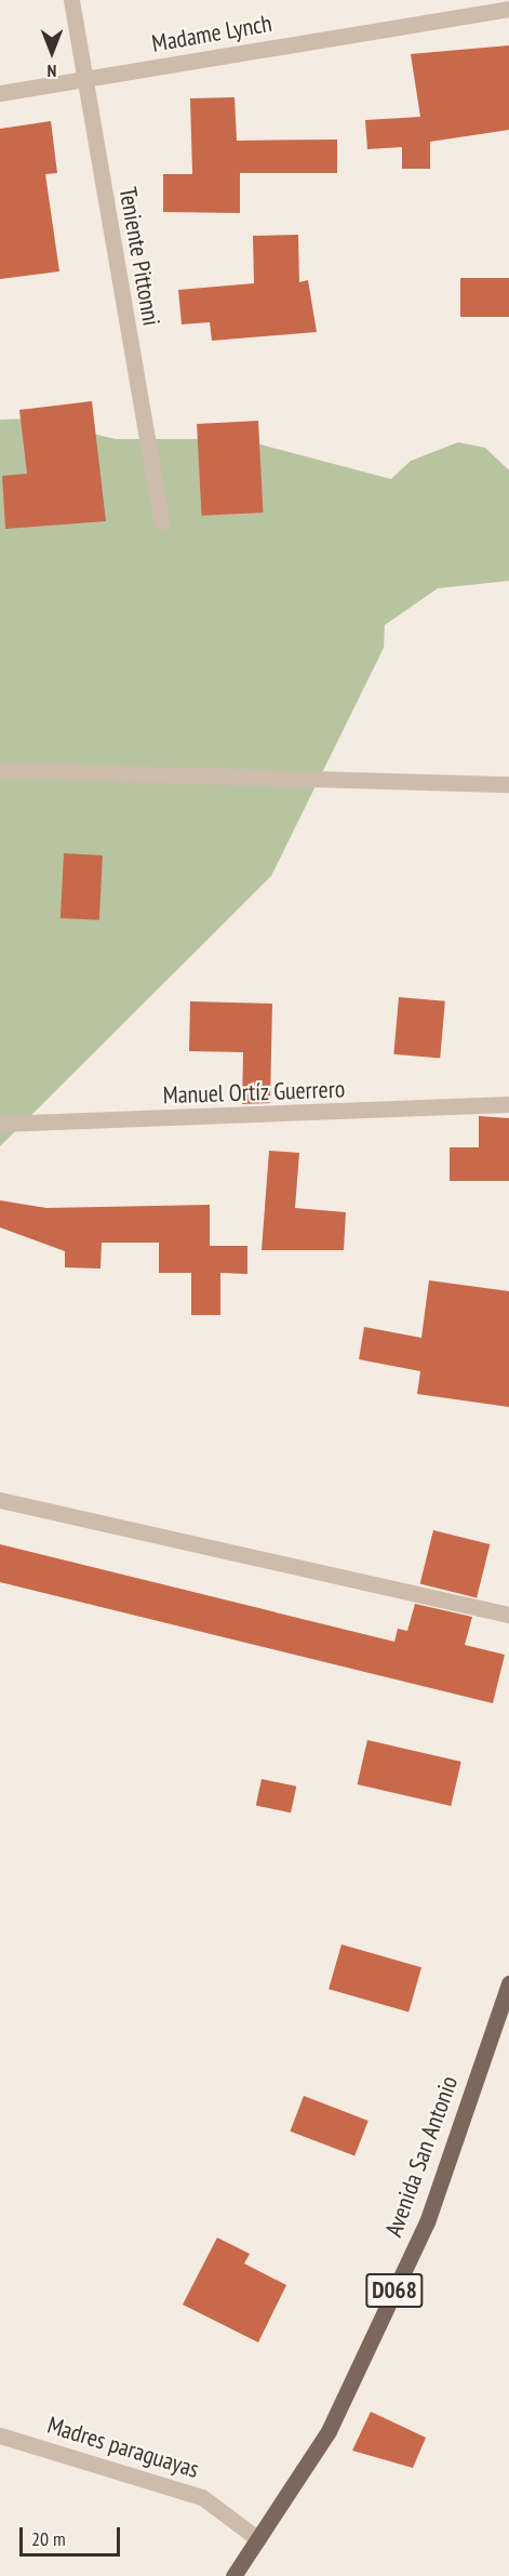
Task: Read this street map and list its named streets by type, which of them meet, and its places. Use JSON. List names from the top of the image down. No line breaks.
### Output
{"streets":{"main road":["Avenida San Antonio","D068"],"street":["Madame Lynch","Teniente Pittonni","Manuel Ortíz Guerrero","Madres paraguayas"]},"crossings":[["Madame Lynch","Teniente Pittonni"],["Avenida San Antonio","Madres paraguayas"]],"scale_bar":"20 m","north":"bottom"}
